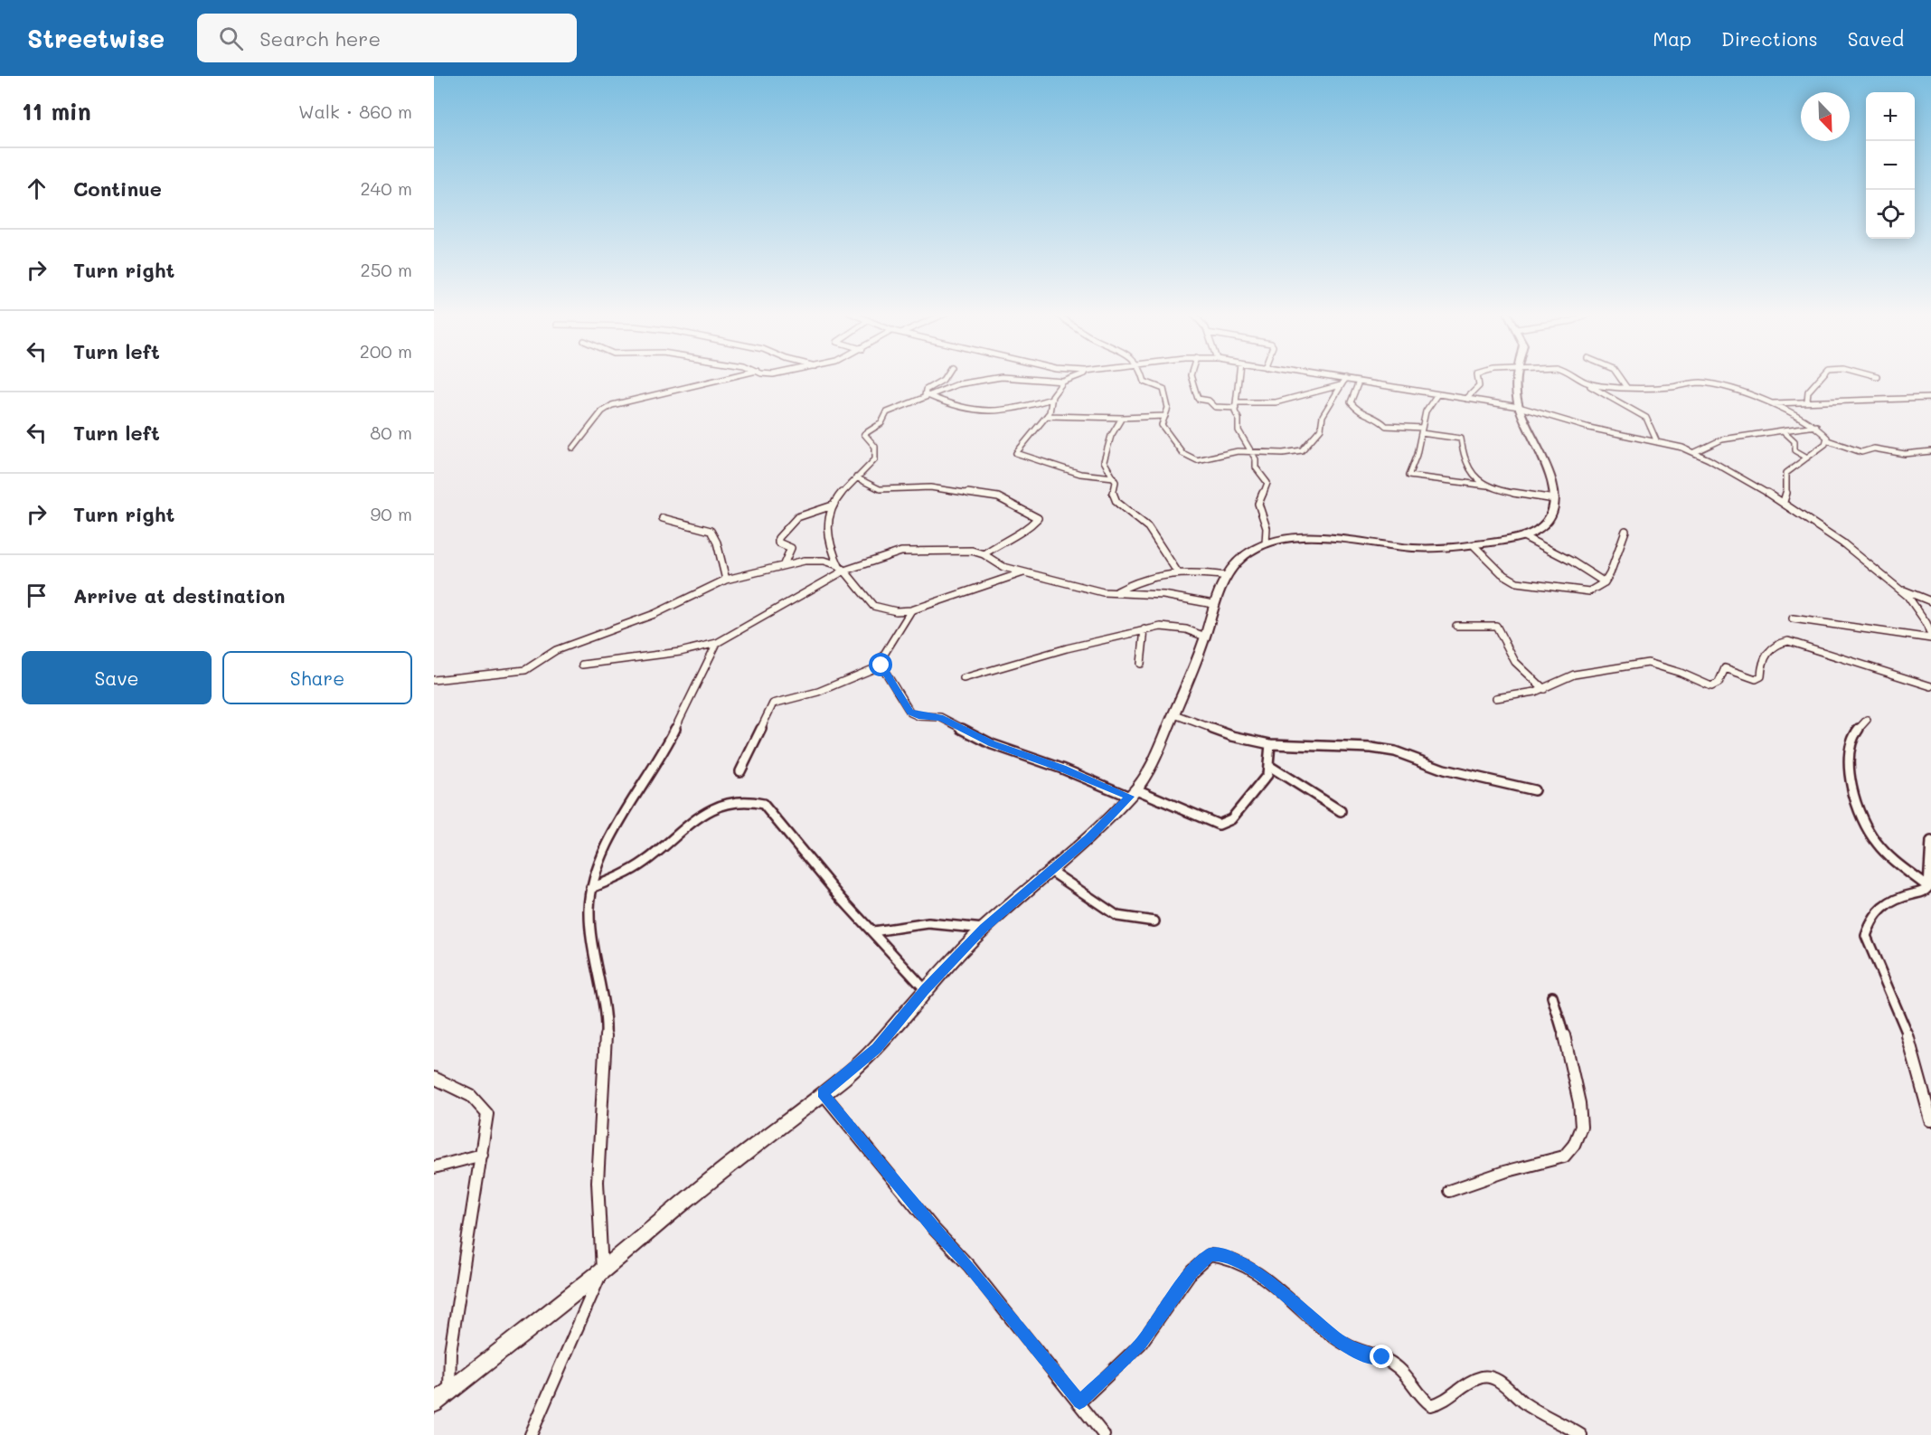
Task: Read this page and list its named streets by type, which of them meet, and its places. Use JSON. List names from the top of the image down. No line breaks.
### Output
{"north":"bottom right","page":{"header":"Streetwise","search":"Search here","nav":["Map","Directions","Saved"],"heading":["11 min","Walk · 860 m"],"map_buttons":["+","−"],"list":[["Continue","240 m"],["Turn right","250 m"],["Turn left","200 m"],["Turn left","80 m"],["Turn right","90 m"],"Arrive at destination"],"buttons":["Save","Share"]}}
